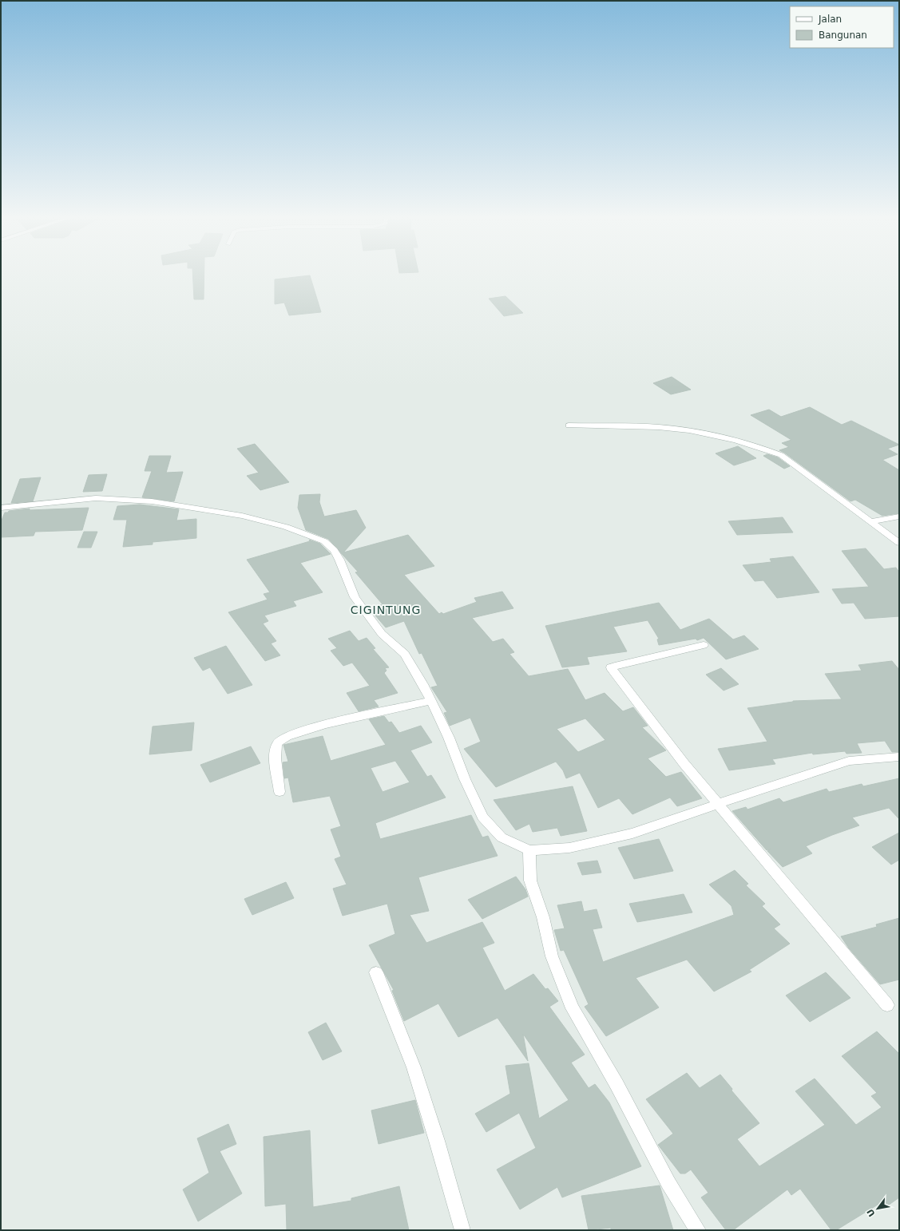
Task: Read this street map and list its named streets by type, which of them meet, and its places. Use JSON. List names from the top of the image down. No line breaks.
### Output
{"districts":["CIGINTUNG"],"legend":["Jalan","Bangunan"],"north":"bottom left"}
